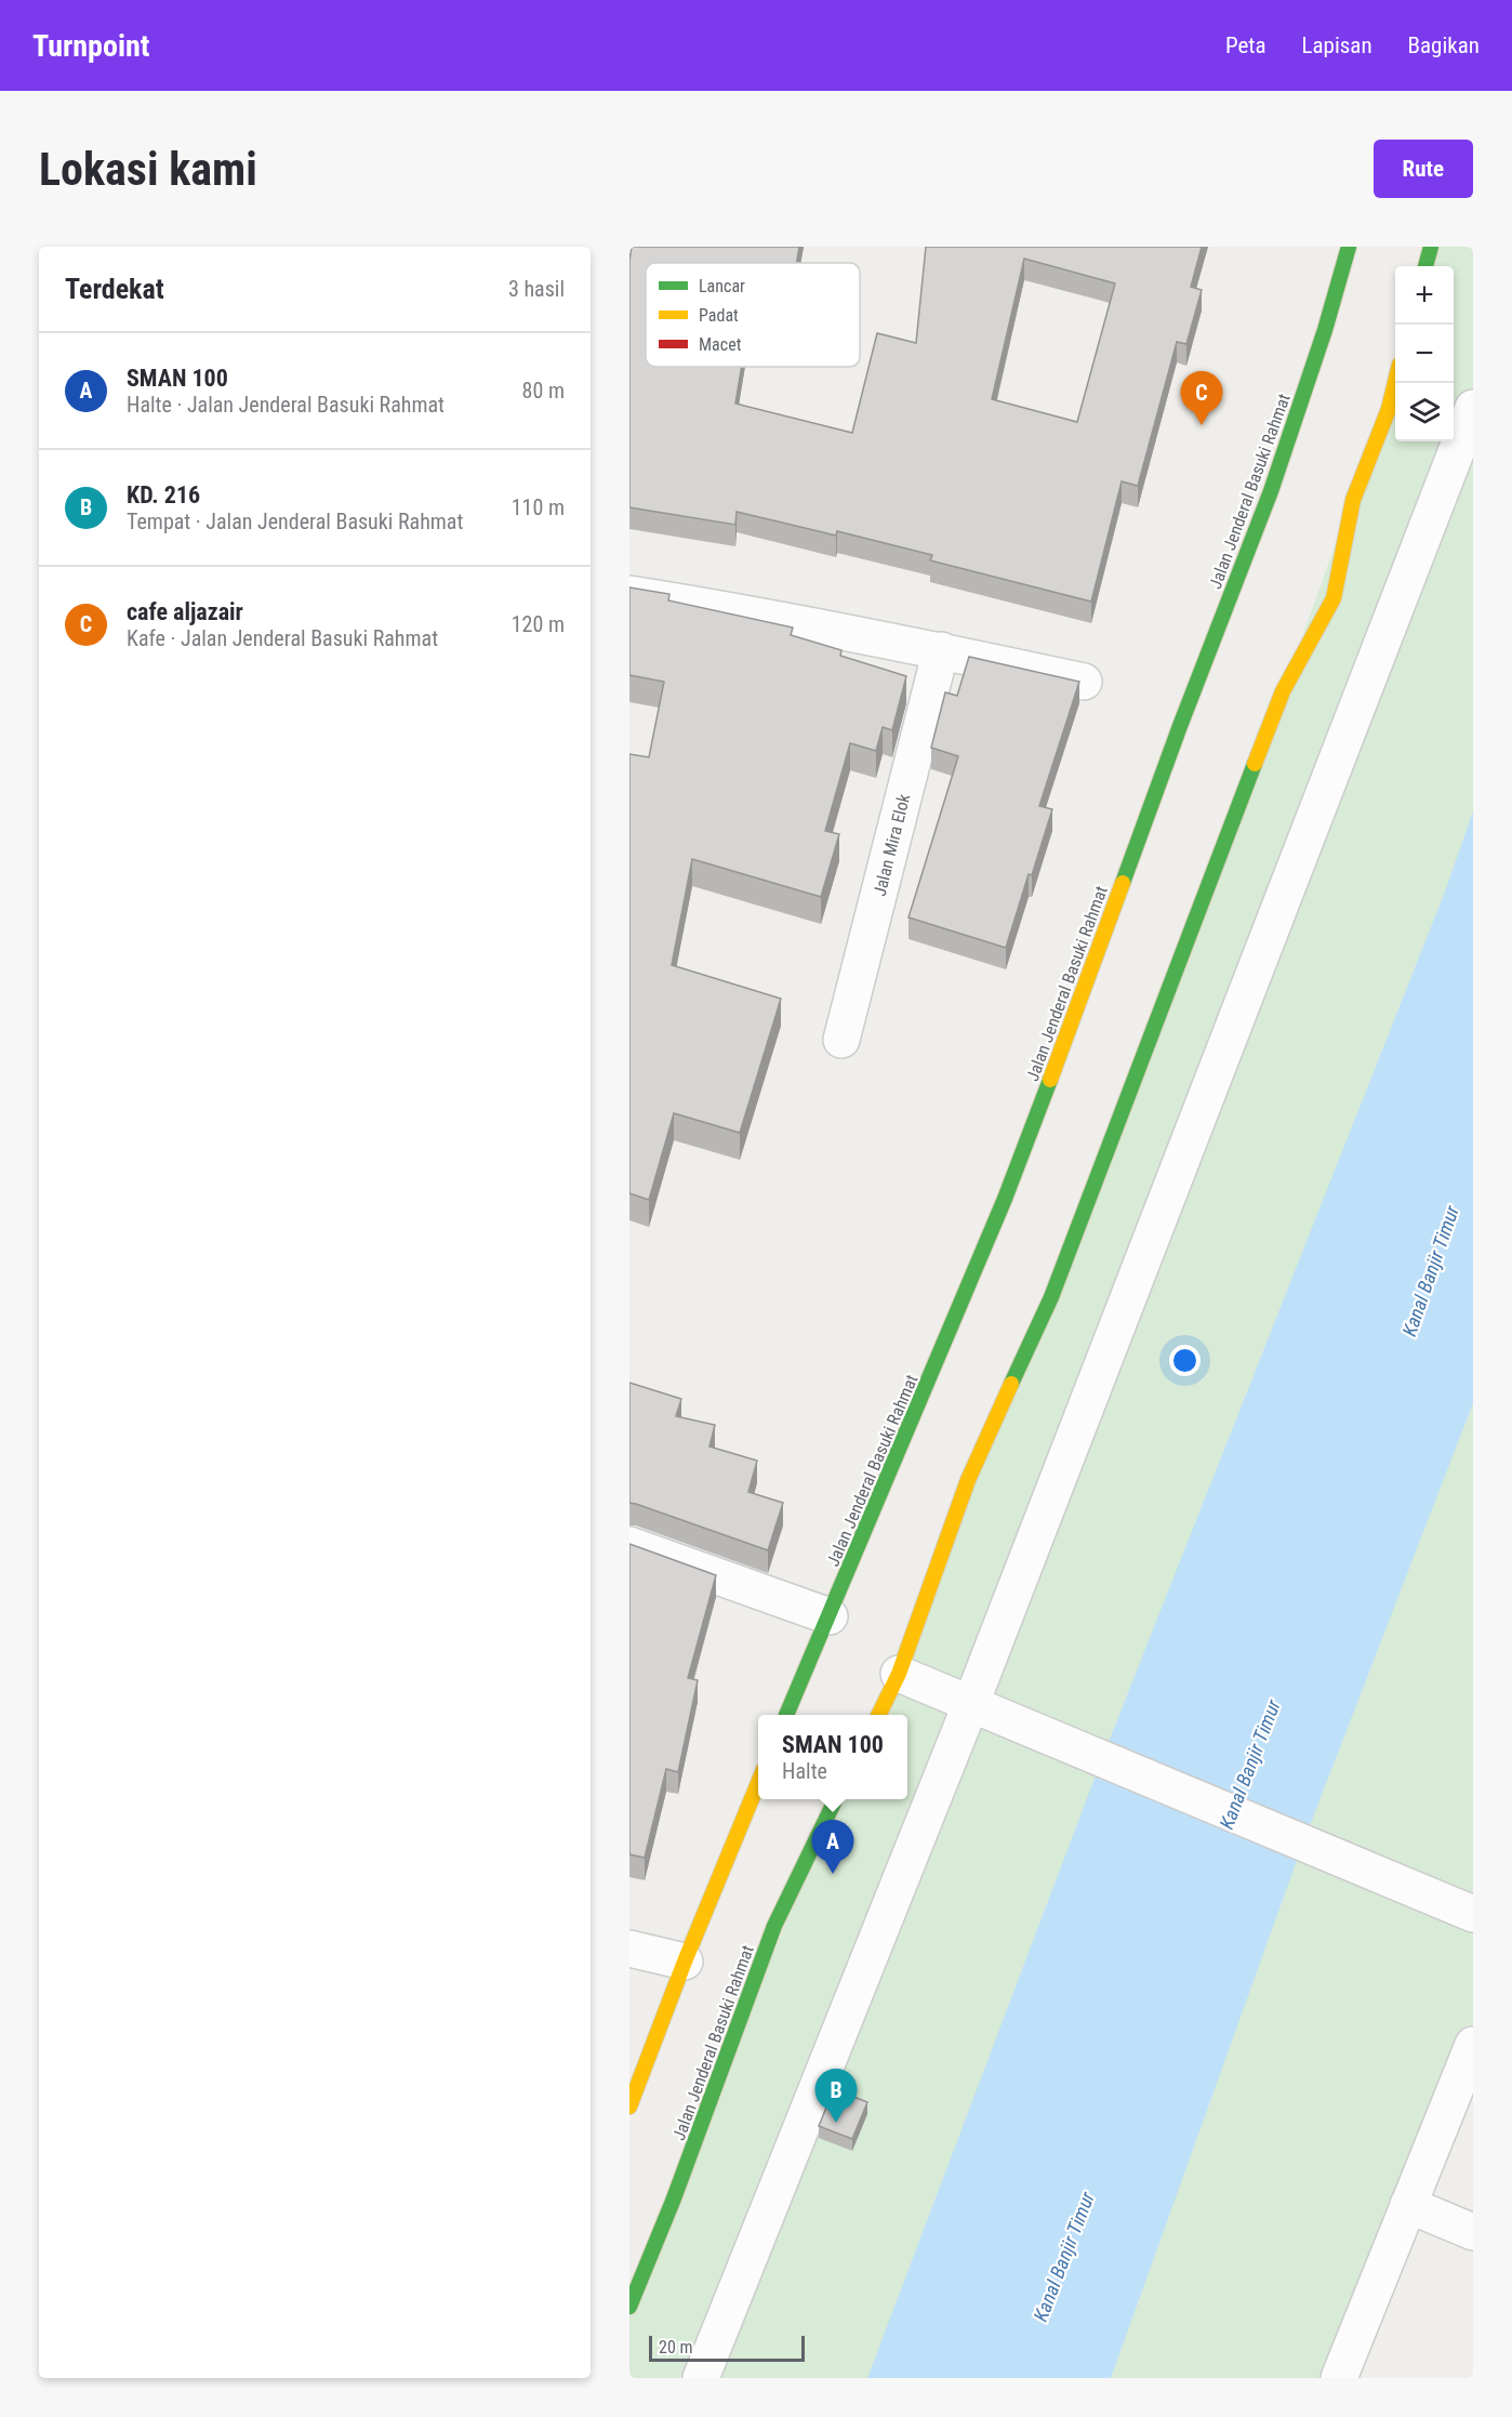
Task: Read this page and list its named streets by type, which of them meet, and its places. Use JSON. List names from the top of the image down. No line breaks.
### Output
{"streets":{"main road":["Jalan Jenderal Basuki Rahmat"],"street":["Jalan Mira Elok"]},"water":["Kanal Banjir Timur"],"legend":["Lancar","Padat","Macet"],"scale_bar":"20 m","page":{"header":"Turnpoint","nav":["Peta","Lapisan","Bagikan"],"buttons":"Rute","title":"Lokasi kami","heading":["Terdekat","3 hasil"],"map_buttons":["+","−"],"list":[{"mark":"A","name":"SMAN 100","note":"Halte · Jalan Jenderal Basuki Rahmat","value":"80 m"},{"mark":"B","name":"KD. 216","note":"Tempat · Jalan Jenderal Basuki Rahmat","value":"110 m"},{"mark":"C","name":"cafe aljazair","note":"Kafe · Jalan Jenderal Basuki Rahmat","value":"120 m"}],"pins":["C","A","B"],"popup":["SMAN 100","Halte"],"scale":"20 m"}}
